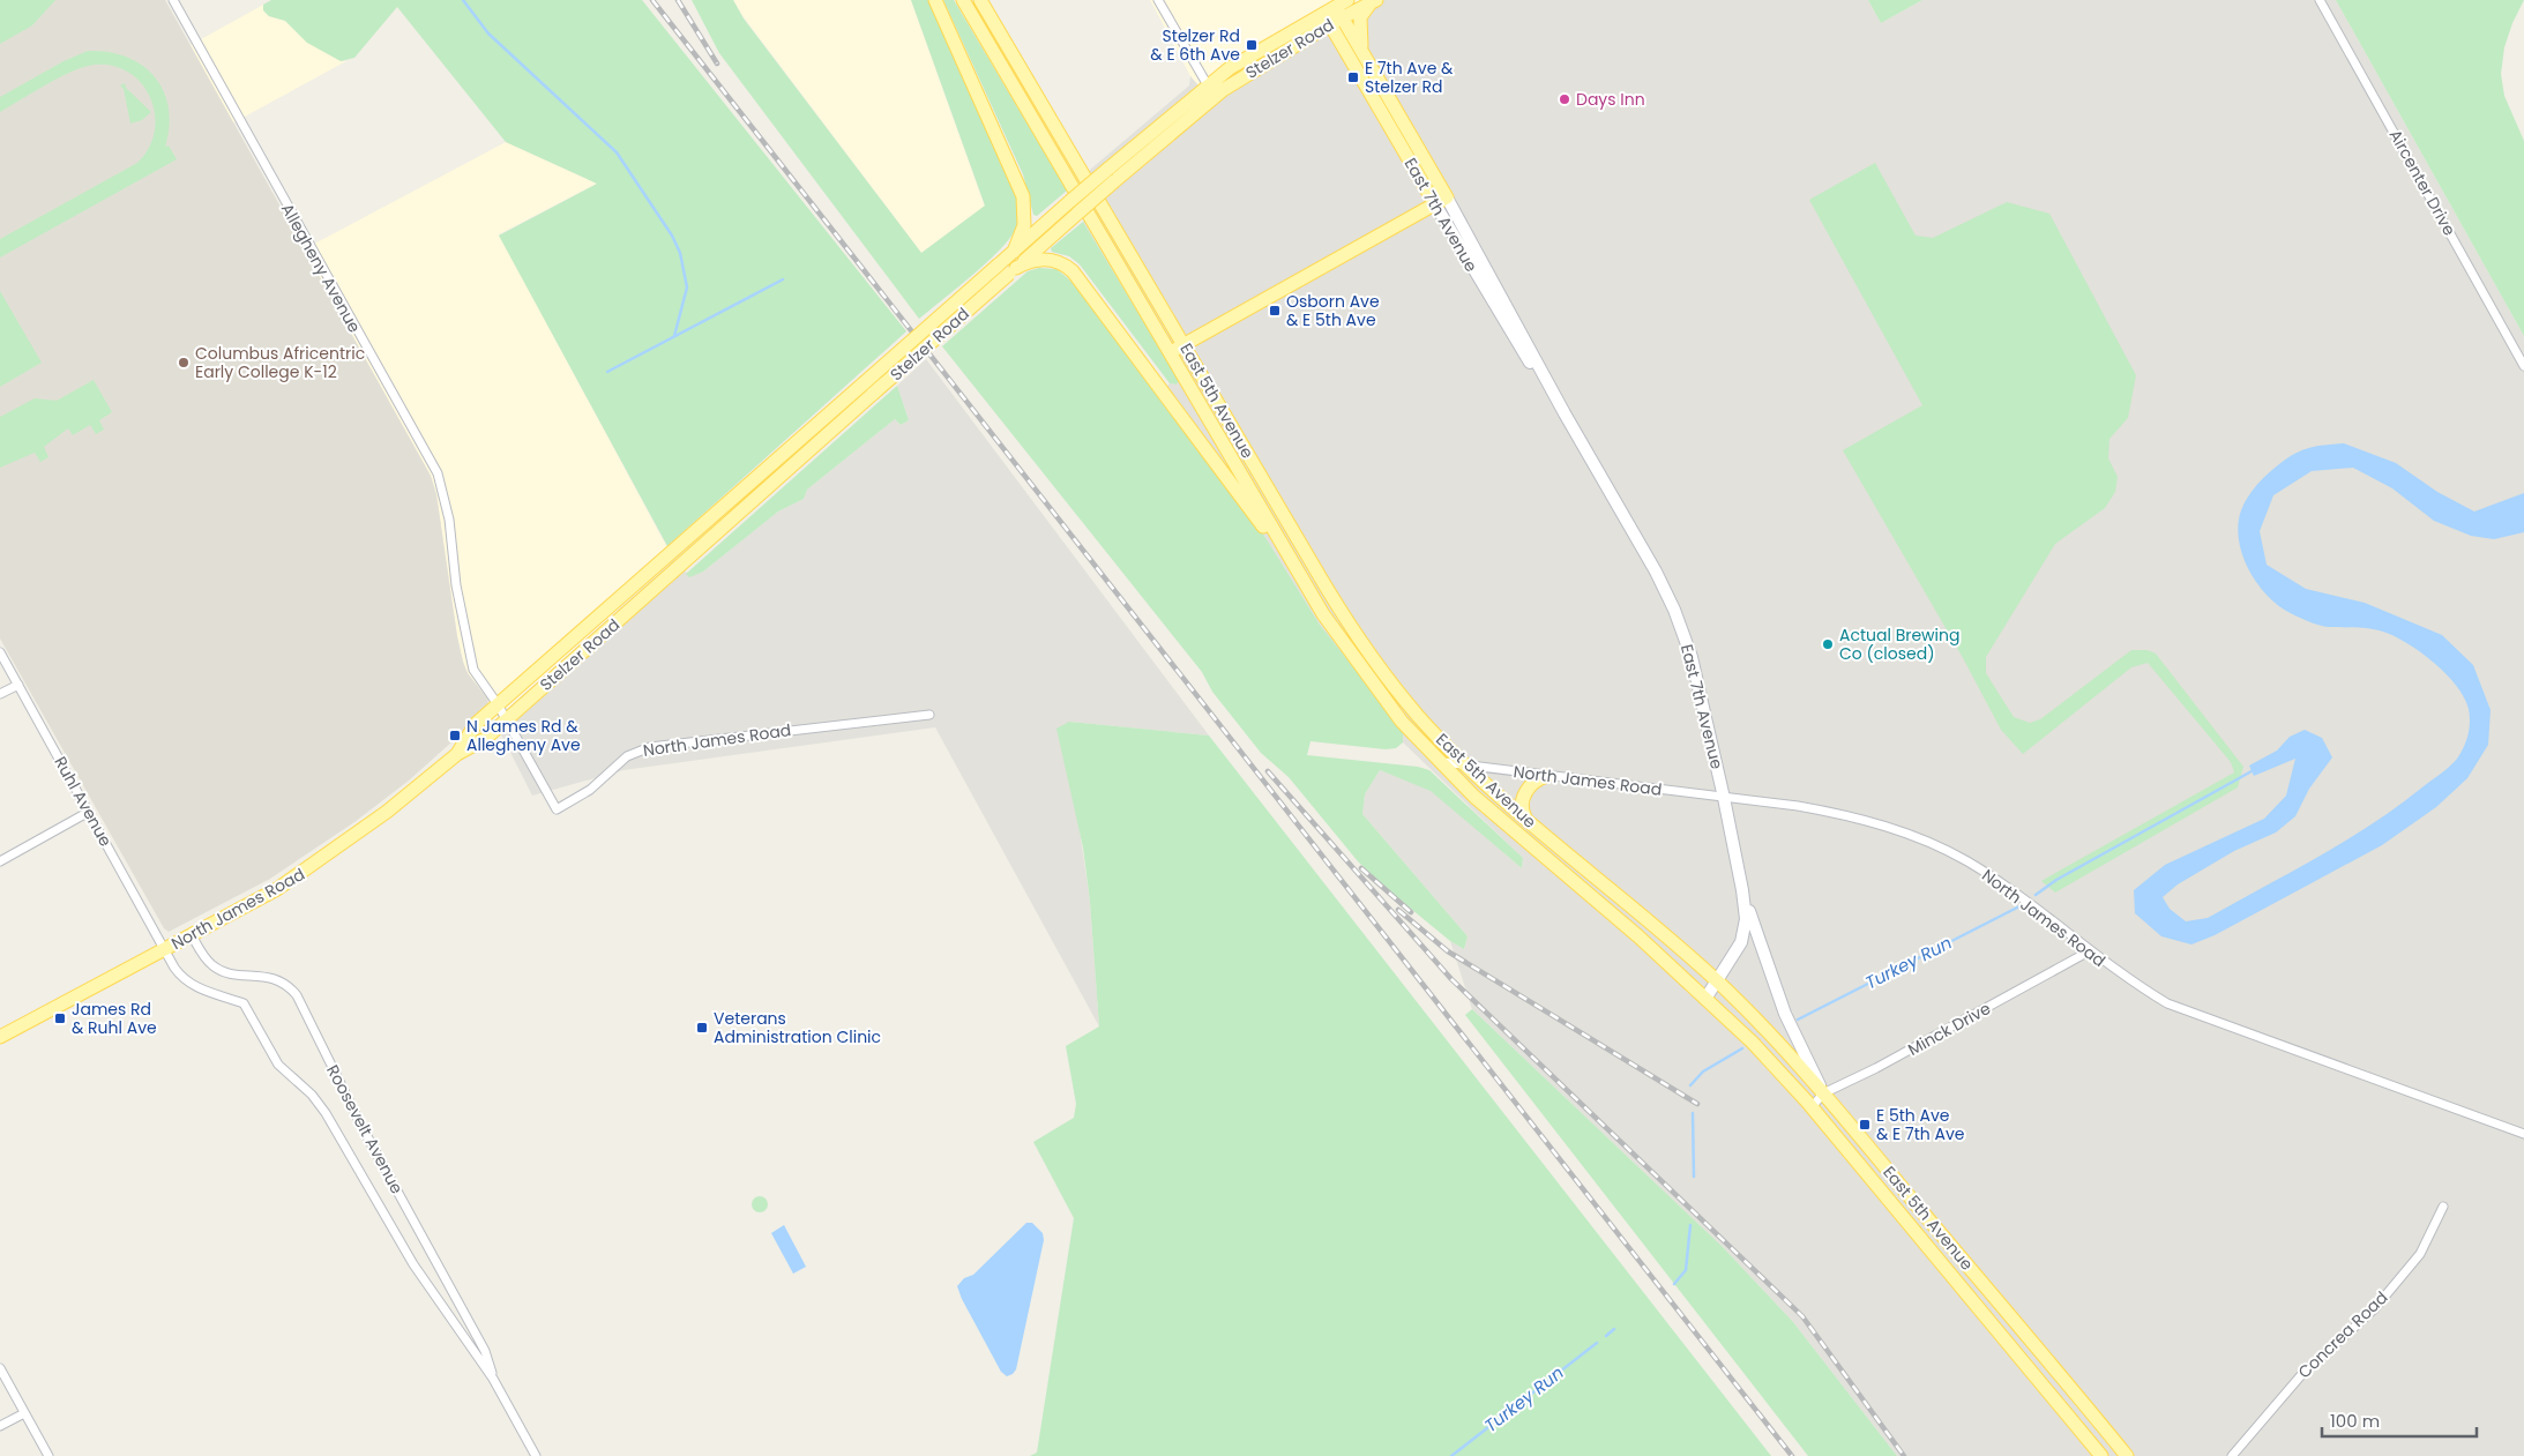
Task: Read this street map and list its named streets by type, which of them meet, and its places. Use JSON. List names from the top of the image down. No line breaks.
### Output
{"streets":{"main road":["Stelzer Road","East 7th Avenue","East 5th Avenue","North James Road"],"street":["Aircenter Drive","Allegheny Avenue","Ruhl Avenue","Minck Drive","Roosevelt Avenue","Concrea Road"]},"crossings":[["Stelzer Road","East 7th Avenue"],["Stelzer Road","Allegheny Avenue"],["Stelzer Road","North James Road"],["East 7th Avenue","East 5th Avenue"],["East 7th Avenue","North James Road"],["East 7th Avenue","Minck Drive"],["Allegheny Avenue","North James Road"],["East 5th Avenue","North James Road"],["East 5th Avenue","Minck Drive"],["North James Road","Ruhl Avenue"],["North James Road","Minck Drive"],["North James Road","Roosevelt Avenue"],["Ruhl Avenue","Roosevelt Avenue"]],"water":["Turkey Run"],"places":{"transit":["Stelzer Rd & E 6th Ave","E 7th Ave & Stelzer Rd","Osborn Ave & E 5th Ave","N James Rd & Allegheny Ave","James Rd & Ruhl Ave","Veterans Administration Clinic","E 5th Ave & E 7th Ave"],"other":["Days Inn","Columbus Africentric Early College K-12","Actual Brewing Co (closed)"]},"scale_bar":"100 m"}
